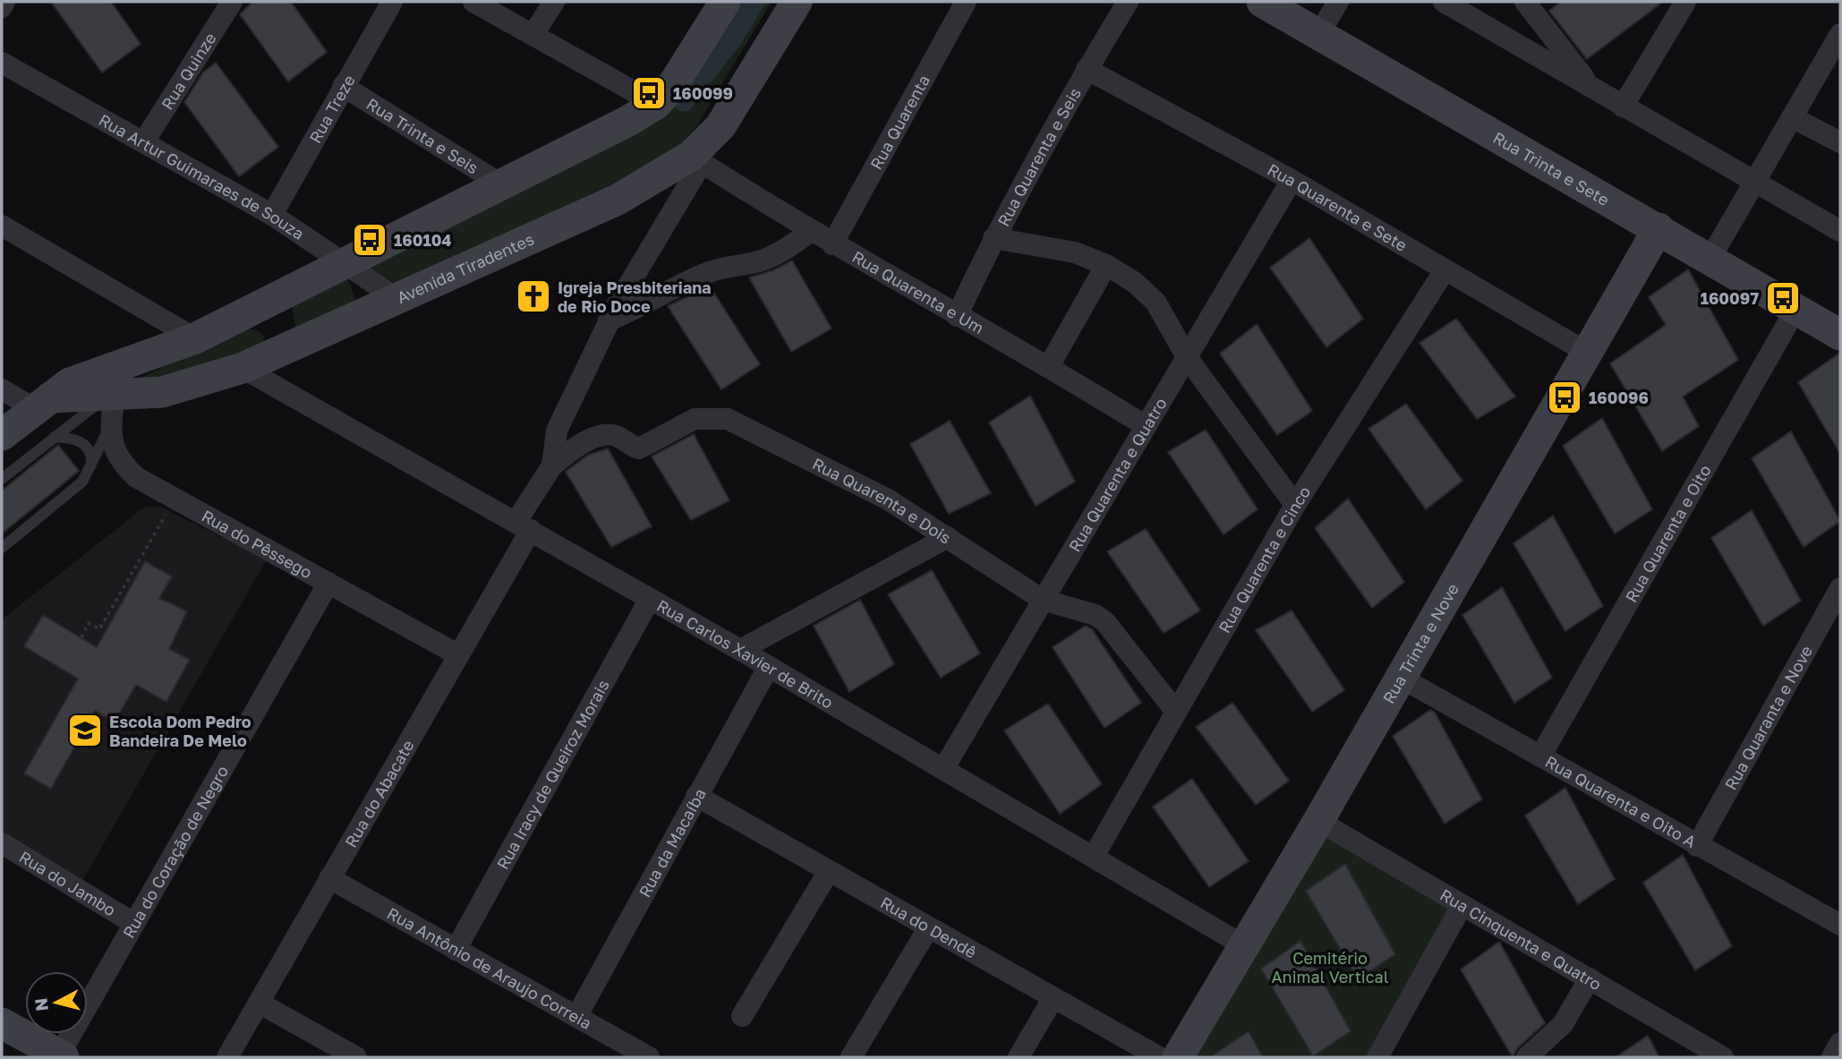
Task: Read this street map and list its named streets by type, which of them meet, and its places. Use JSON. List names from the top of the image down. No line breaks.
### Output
{"streets":{"street":["Rua Quinze","Rua Treze","Rua Quarenta","Rua Trinta e Seis","Rua Quarenta e Seis","Rua Trinta e Sete","Rua Artur Guimaraes de Souza","Rua Quarenta e Sete","Avenida Tiradentes","Rua Quarenta e Um","Rua Quarenta e Quatro","Rua Quarenta e Dois","Rua Quarenta e Oito","Rua do Pêssego","Rua Quarenta e Cinco","Rua Trinta e Nove","Rua Carlos Xavier de Brito","Rua Quaranta e Nove","Rua Iracy de Queiroz Morais","Rua do Abacate","Rua Quarenta e Oito A","Rua da Macaíba","Rua do Coração de Negro","Rua do Jambo","Rua do Dendê","Rua Cinquenta e Quatro","Rua Antônio de Araujo Correia"]},"crossings":[["Rua Quinze","Rua Artur Guimaraes de Souza"],["Rua Treze","Rua Trinta e Seis"],["Rua Treze","Rua Artur Guimaraes de Souza"],["Rua Quarenta","Rua Quarenta e Um"],["Rua Quarenta e Seis","Rua Quarenta e Sete"],["Rua Quarenta e Seis","Rua Quarenta e Um"],["Rua Trinta e Sete","Rua Quarenta e Oito"],["Rua Trinta e Sete","Rua Trinta e Nove"],["Rua Artur Guimaraes de Souza","Avenida Tiradentes"],["Rua Quarenta e Sete","Rua Quarenta e Quatro"],["Rua Quarenta e Sete","Rua Quarenta e Cinco"],["Rua Quarenta e Sete","Rua Trinta e Nove"],["Avenida Tiradentes","Rua Quarenta e Um"],["Avenida Tiradentes","Rua do Pêssego"],["Avenida Tiradentes","Rua Carlos Xavier de Brito"],["Rua Quarenta e Um","Rua Quarenta e Quatro"],["Rua Quarenta e Quatro","Rua Quarenta e Dois"],["Rua Quarenta e Quatro","Rua Carlos Xavier de Brito"],["Rua Quarenta e Dois","Rua Quarenta e Cinco"],["Rua Quarenta e Dois","Rua do Abacate"],["Rua Quarenta e Oito","Rua Quarenta e Oito A"],["Rua do Pêssego","Rua do Abacate"],["Rua do Pêssego","Rua do Coração de Negro"],["Rua Quarenta e Cinco","Rua Carlos Xavier de Brito"],["Rua Trinta e Nove","Rua Carlos Xavier de Brito"],["Rua Trinta e Nove","Rua Quarenta e Oito A"],["Rua Trinta e Nove","Rua Cinquenta e Quatro"],["Rua Carlos Xavier de Brito","Rua Iracy de Queiroz Morais"],["Rua Carlos Xavier de Brito","Rua do Abacate"],["Rua Carlos Xavier de Brito","Rua da Macaíba"],["Rua Quaranta e Nove","Rua Quarenta e Oito A"],["Rua Iracy de Queiroz Morais","Rua Antônio de Araujo Correia"],["Rua do Abacate","Rua Antônio de Araujo Correia"],["Rua da Macaíba","Rua do Dendê"],["Rua da Macaíba","Rua Antônio de Araujo Correia"],["Rua do Coração de Negro","Rua do Jambo"]],"parks":["Cemitério Animal Vertical"],"places":{"bus stop":["160099","160104","160097","160096"],"church":["Igreja Presbiteriana de Rio Doce"],"school or university":["Escola Dom Pedro Bandeira De Melo"]},"north":"left"}
